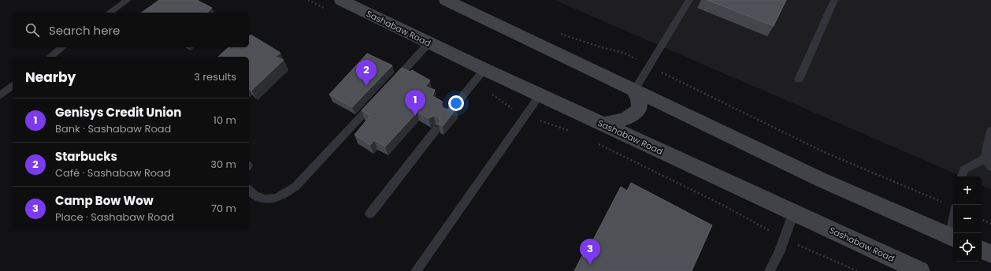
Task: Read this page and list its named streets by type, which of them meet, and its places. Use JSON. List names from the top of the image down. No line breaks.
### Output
{"streets":{"main road":["Sashabaw Road"]},"page":{"search":"Search here","heading":["Nearby","3 results"],"pins":["2","1","3"],"list":[{"mark":"1","name":"Genisys Credit Union","note":"Bank · Sashabaw Road","value":"10 m"},{"mark":"2","name":"Starbucks","note":"Café · Sashabaw Road","value":"30 m"},{"mark":"3","name":"Camp Bow Wow","note":"Place · Sashabaw Road","value":"70 m"}],"map_buttons":["+","−"]}}
